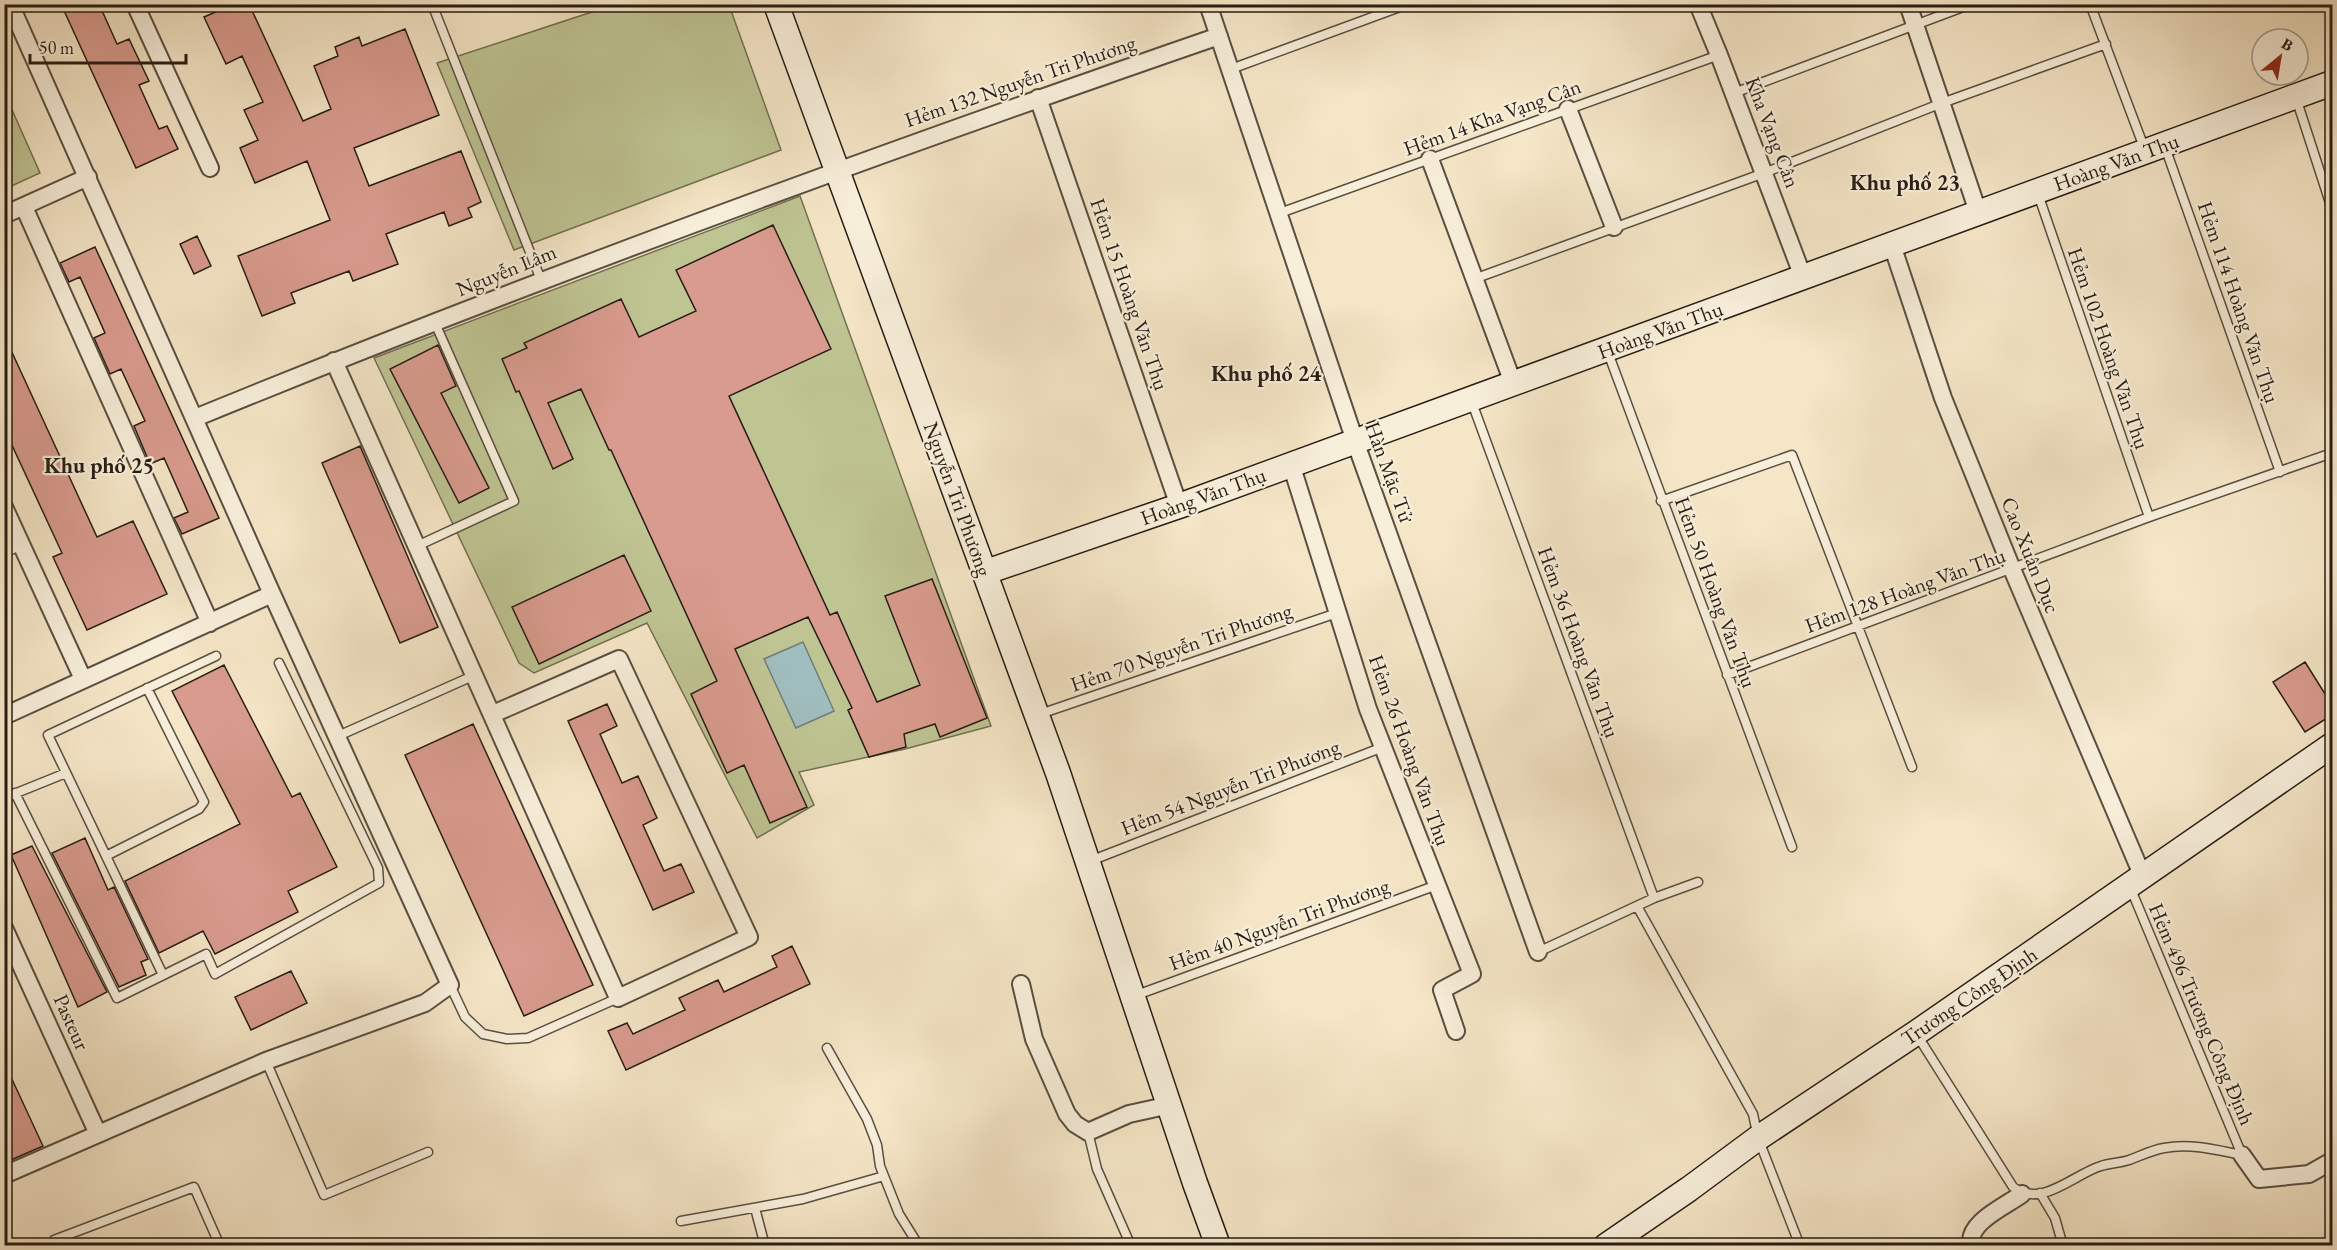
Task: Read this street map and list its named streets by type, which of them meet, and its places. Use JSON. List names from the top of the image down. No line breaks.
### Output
{"streets":{"street":["Hẻm 132 Nguyễn Tri Phương","Kha Vạng Cân","Hoàng Văn Thụ","Nguyễn Lâm","Hẻm 15 Hoàng Văn Thụ","Hàn Mặc Tử","Nguyễn Tri Phương","Cao Xuân Dục","Hẻm 26 Hoàng Văn Thụ","Trương Công Định","Pasteur"],"lane":["Hẻm 14 Kha Vạng Cân","Hẻm 114 Hoàng Văn Thụ","Hẻm 102 Hoàng Văn Thụ","Hẻm 128 Hoàng Văn Thụ","Hẻm 50 Hoàng Văn Thụ","Hẻm 36 Hoàng Văn Thụ","Hẻm 70 Nguyễn Tri Phương","Hẻm 54 Nguyễn Tri Phương","Hẻm 40 Nguyễn Tri Phương","Hẻm 496 Trương Công Định"]},"crossings":[["Hẻm 132 Nguyễn Tri Phương","Nguyễn Lâm"],["Hẻm 132 Nguyễn Tri Phương","Hẻm 15 Hoàng Văn Thụ"],["Hẻm 132 Nguyễn Tri Phương","Hàn Mặc Tử"],["Hẻm 132 Nguyễn Tri Phương","Nguyễn Tri Phương"],["Hẻm 14 Kha Vạng Cân","Kha Vạng Cân"],["Hẻm 14 Kha Vạng Cân","Hàn Mặc Tử"],["Kha Vạng Cân","Hoàng Văn Thụ"],["Hoàng Văn Thụ","Hẻm 15 Hoàng Văn Thụ"],["Hoàng Văn Thụ","Hẻm 114 Hoàng Văn Thụ"],["Hoàng Văn Thụ","Hẻm 102 Hoàng Văn Thụ"],["Hoàng Văn Thụ","Hàn Mặc Tử"],["Hoàng Văn Thụ","Nguyễn Tri Phương"],["Hoàng Văn Thụ","Cao Xuân Dục"],["Hoàng Văn Thụ","Hẻm 50 Hoàng Văn Thụ"],["Hoàng Văn Thụ","Hẻm 36 Hoàng Văn Thụ"],["Hoàng Văn Thụ","Hẻm 26 Hoàng Văn Thụ"],["Nguyễn Lâm","Nguyễn Tri Phương"],["Hẻm 114 Hoàng Văn Thụ","Hẻm 128 Hoàng Văn Thụ"],["Hẻm 102 Hoàng Văn Thụ","Hẻm 128 Hoàng Văn Thụ"],["Nguyễn Tri Phương","Hẻm 70 Nguyễn Tri Phương"],["Nguyễn Tri Phương","Hẻm 54 Nguyễn Tri Phương"],["Nguyễn Tri Phương","Hẻm 40 Nguyễn Tri Phương"],["Cao Xuân Dục","Hẻm 128 Hoàng Văn Thụ"],["Cao Xuân Dục","Trương Công Định"],["Cao Xuân Dục","Hẻm 496 Trương Công Định"],["Hẻm 128 Hoàng Văn Thụ","Hẻm 50 Hoàng Văn Thụ"],["Hẻm 70 Nguyễn Tri Phương","Hẻm 26 Hoàng Văn Thụ"],["Hẻm 26 Hoàng Văn Thụ","Hẻm 54 Nguyễn Tri Phương"],["Hẻm 26 Hoàng Văn Thụ","Hẻm 40 Nguyễn Tri Phương"],["Trương Công Định","Hẻm 496 Trương Công Định"]],"districts":["Khu phố 23","Khu phố 24","Khu phố 25"],"scale_bar":"50 m","north":"top right"}
